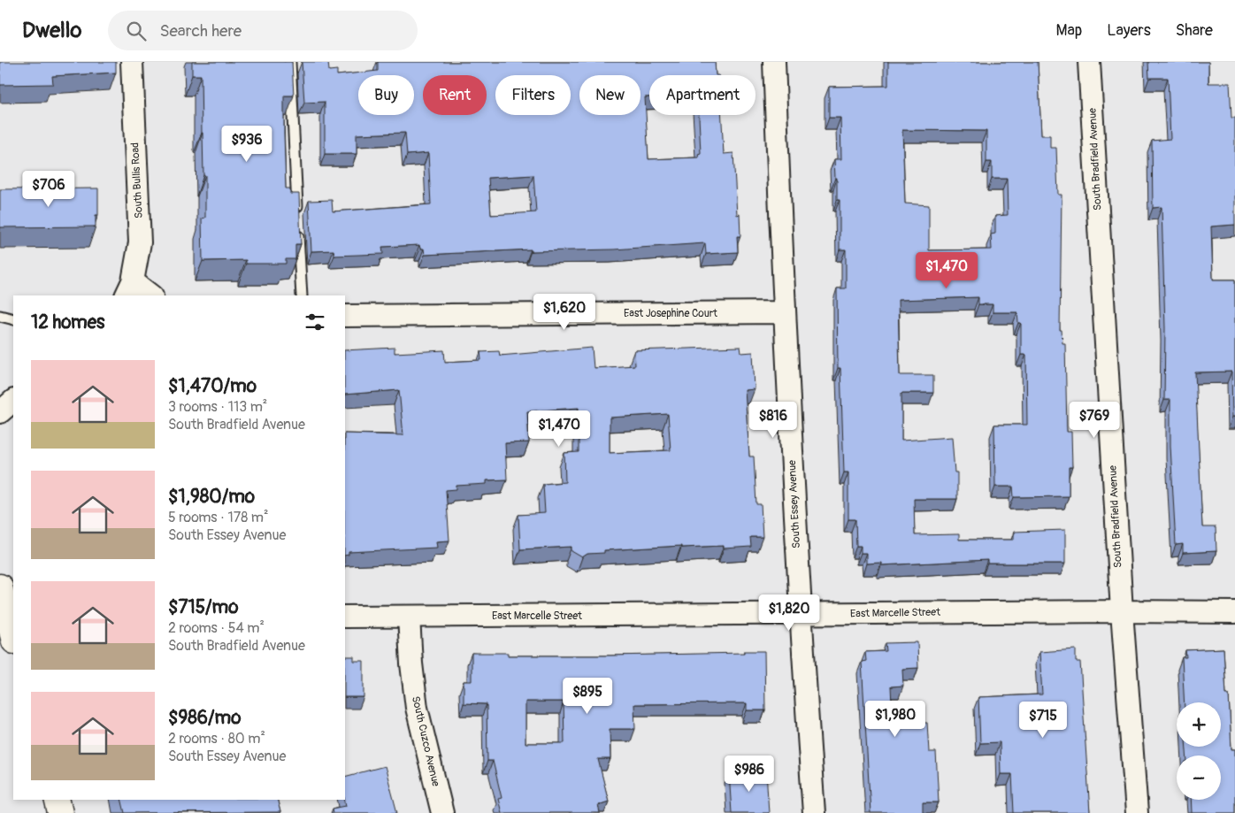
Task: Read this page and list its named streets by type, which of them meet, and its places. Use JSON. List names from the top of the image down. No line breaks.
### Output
{"streets":{"street":["South Bradfield Avenue","South Bullis Road","East Josephine Court","South Essey Avenue","East Marcelle Street","South Cuzco Avenue"]},"crossings":[["South Bradfield Avenue","East Marcelle Street"],["East Josephine Court","South Essey Avenue"],["South Essey Avenue","East Marcelle Street"],["East Marcelle Street","South Cuzco Avenue"]],"page":{"header":"Dwello","search":"Search here","nav":["Map","Layers","Share"],"chip":["Buy","Rent","Filters","New","Apartment"],"price":["$936","$706","$1,470","$1,620","$816","$769","$1,470","$1,820","$895","$1,980","$715","$986"],"heading":"12 homes","list":[{"name":"$1,470/mo","note":"3 rooms · 113 m² · South Bradfield Avenue"},{"name":"$1,980/mo","note":"5 rooms · 178 m² · South Essey Avenue"},{"name":"$715/mo","note":"2 rooms · 54 m² · South Bradfield Avenue"},{"name":"$986/mo","note":"2 rooms · 80 m² · South Essey Avenue"}],"map_buttons":["+","−"]}}
